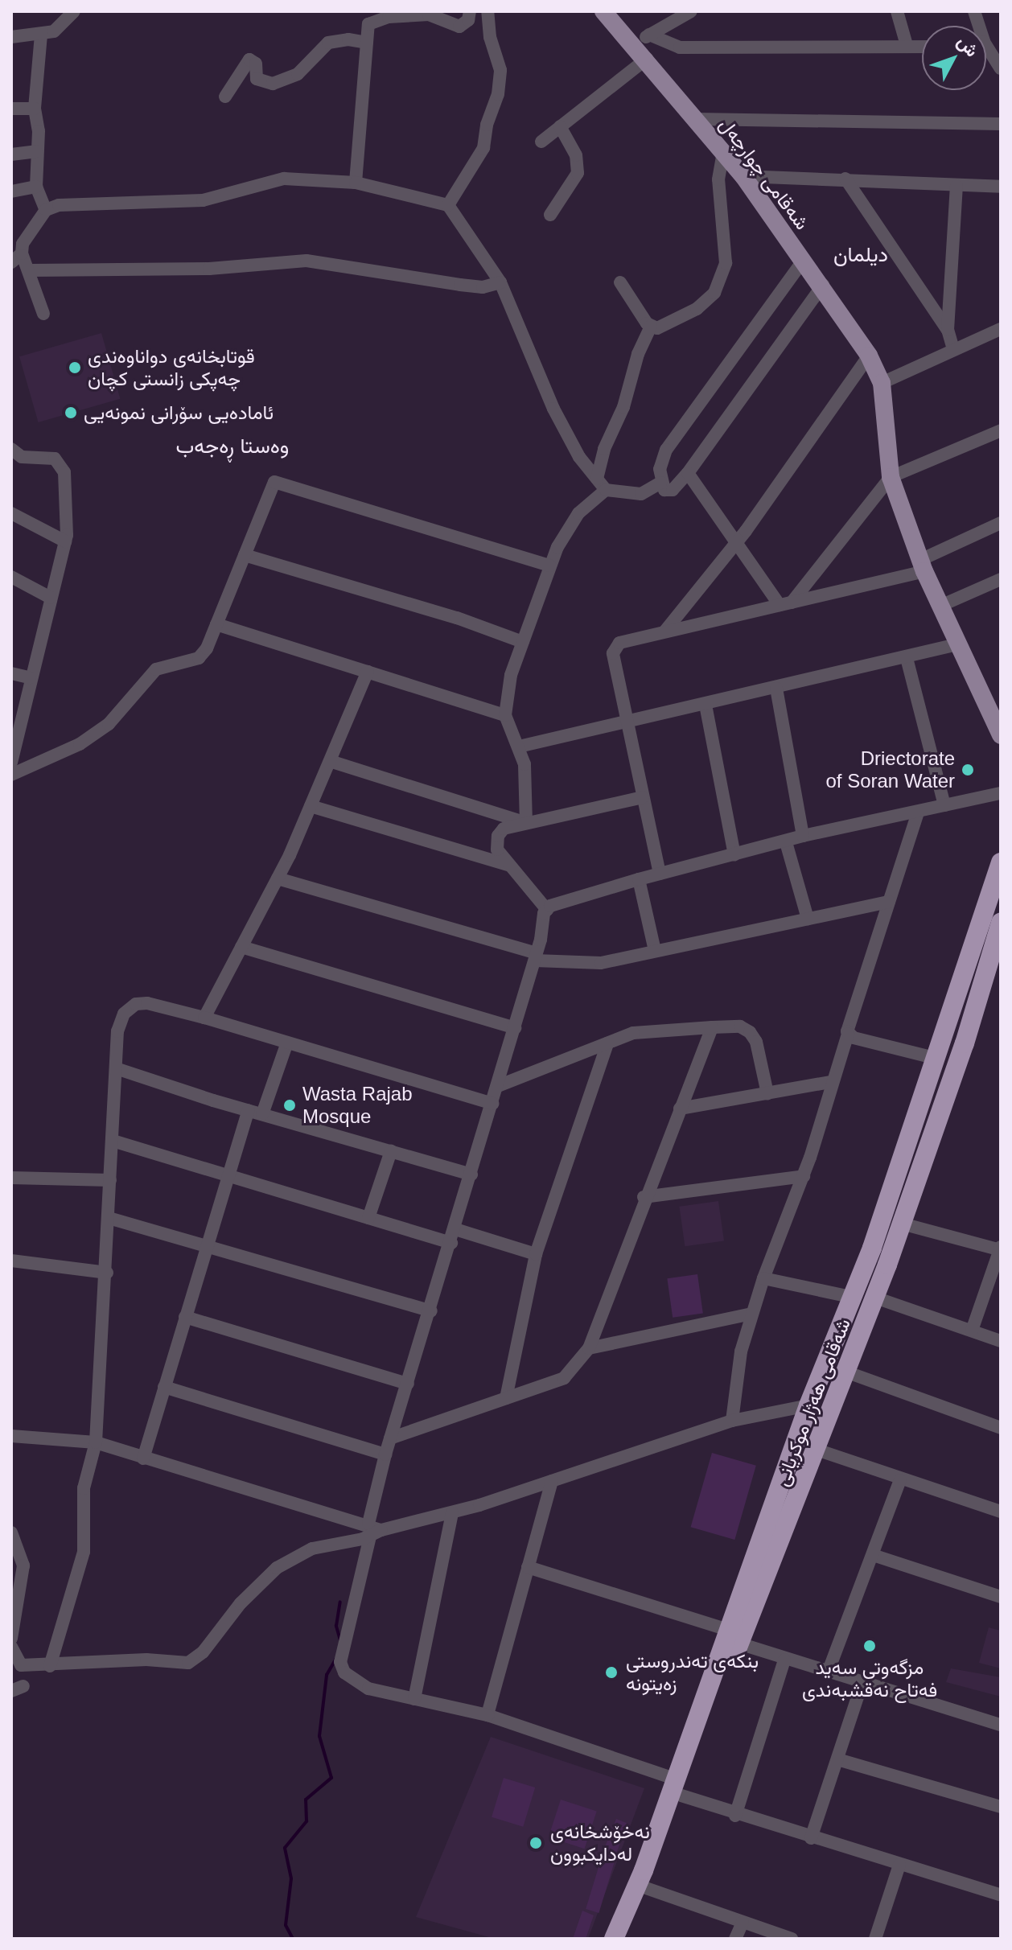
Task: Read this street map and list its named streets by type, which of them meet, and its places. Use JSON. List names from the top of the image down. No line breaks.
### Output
{"streets":{"highway":["شەقامی ھەژار موکریانی"],"main road":["شەقامی چوارچەل"]},"districts":["دیلمان","وەستا ڕەجەب"],"places":["قوتابخانەی دواناوەندی چەپکی زانستی کچان","ئامادەیی سۆرانی نمونەیی","Driectorate of Soran Water","Wasta Rajab Mosque","مزگەوتی سەید فەتاح نەقشبەندی","بنکەی تەندروستی زەیتونە","نەخۆشخانەی لەدایکبوون"],"north":"top right"}
